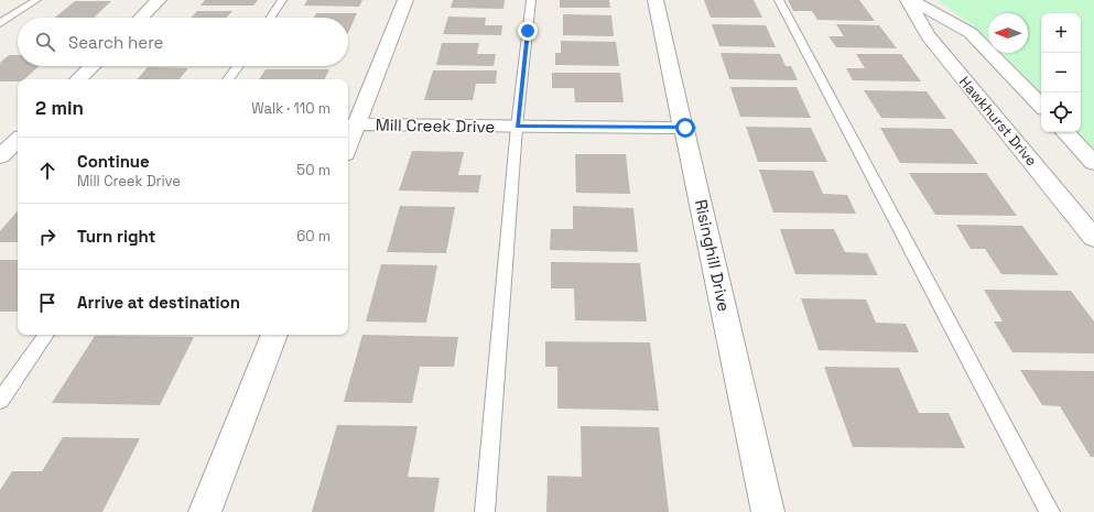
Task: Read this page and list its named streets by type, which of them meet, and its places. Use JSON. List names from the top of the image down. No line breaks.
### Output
{"streets":{"street":["Hawkhurst Drive","Mill Creek Drive","Risinghill Drive"]},"crossings":[["Mill Creek Drive","Risinghill Drive"]],"north":"left","page":{"map_buttons":["+","−"],"search":"Search here","heading":["2 min","Walk · 110 m"],"list":[["Continue","Mill Creek Drive","50 m"],["Turn right","60 m"],"Arrive at destination"]}}
